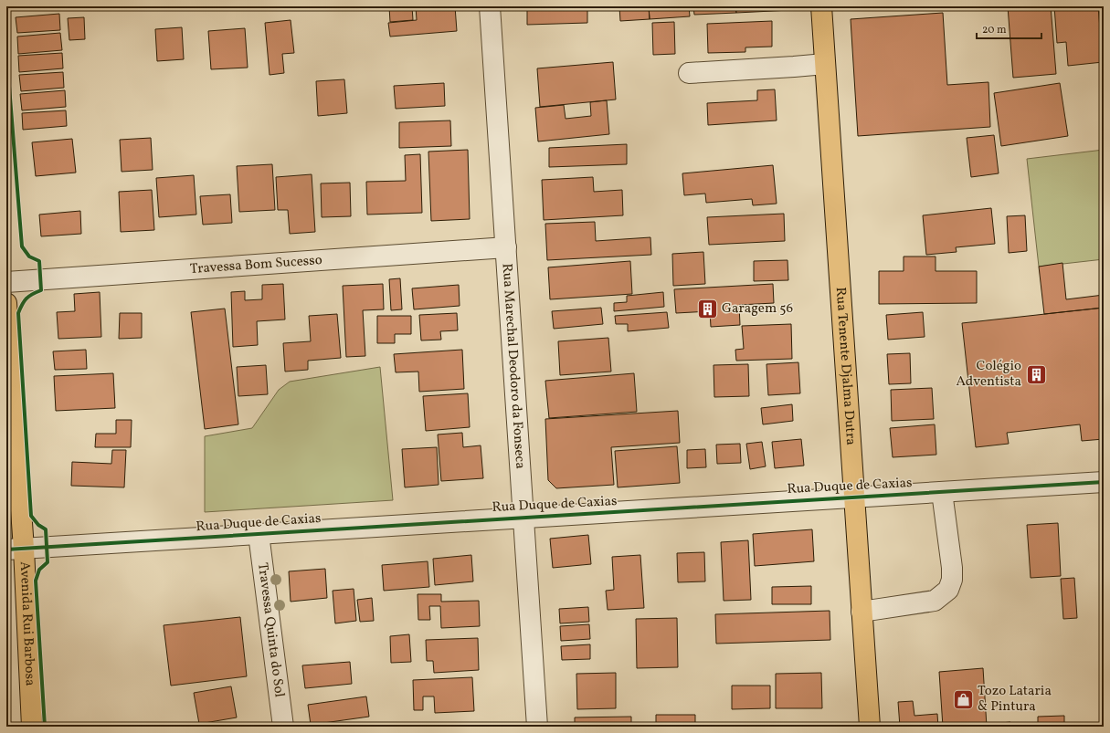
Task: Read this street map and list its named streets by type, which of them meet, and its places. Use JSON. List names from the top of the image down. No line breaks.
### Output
{"streets":{"main road":["Rua Tenente Djalma Dutra","Avenida Rui Barbosa"],"street":["Travessa Bom Sucesso","Rua Marechal Deodoro da Fonseca","Rua Duque de Caxias","Travessa Quinta do Sol"]},"crossings":[["Travessa Bom Sucesso","Rua Marechal Deodoro da Fonseca"],["Rua Marechal Deodoro da Fonseca","Rua Duque de Caxias"],["Rua Tenente Djalma Dutra","Rua Duque de Caxias"],["Rua Duque de Caxias","Avenida Rui Barbosa"],["Rua Duque de Caxias","Travessa Quinta do Sol"]],"places":{"building":["Garagem 56","Colégio Adventista"],"shop":["Tozo Lataria & Pintura"]},"scale_bar":"20 m"}
